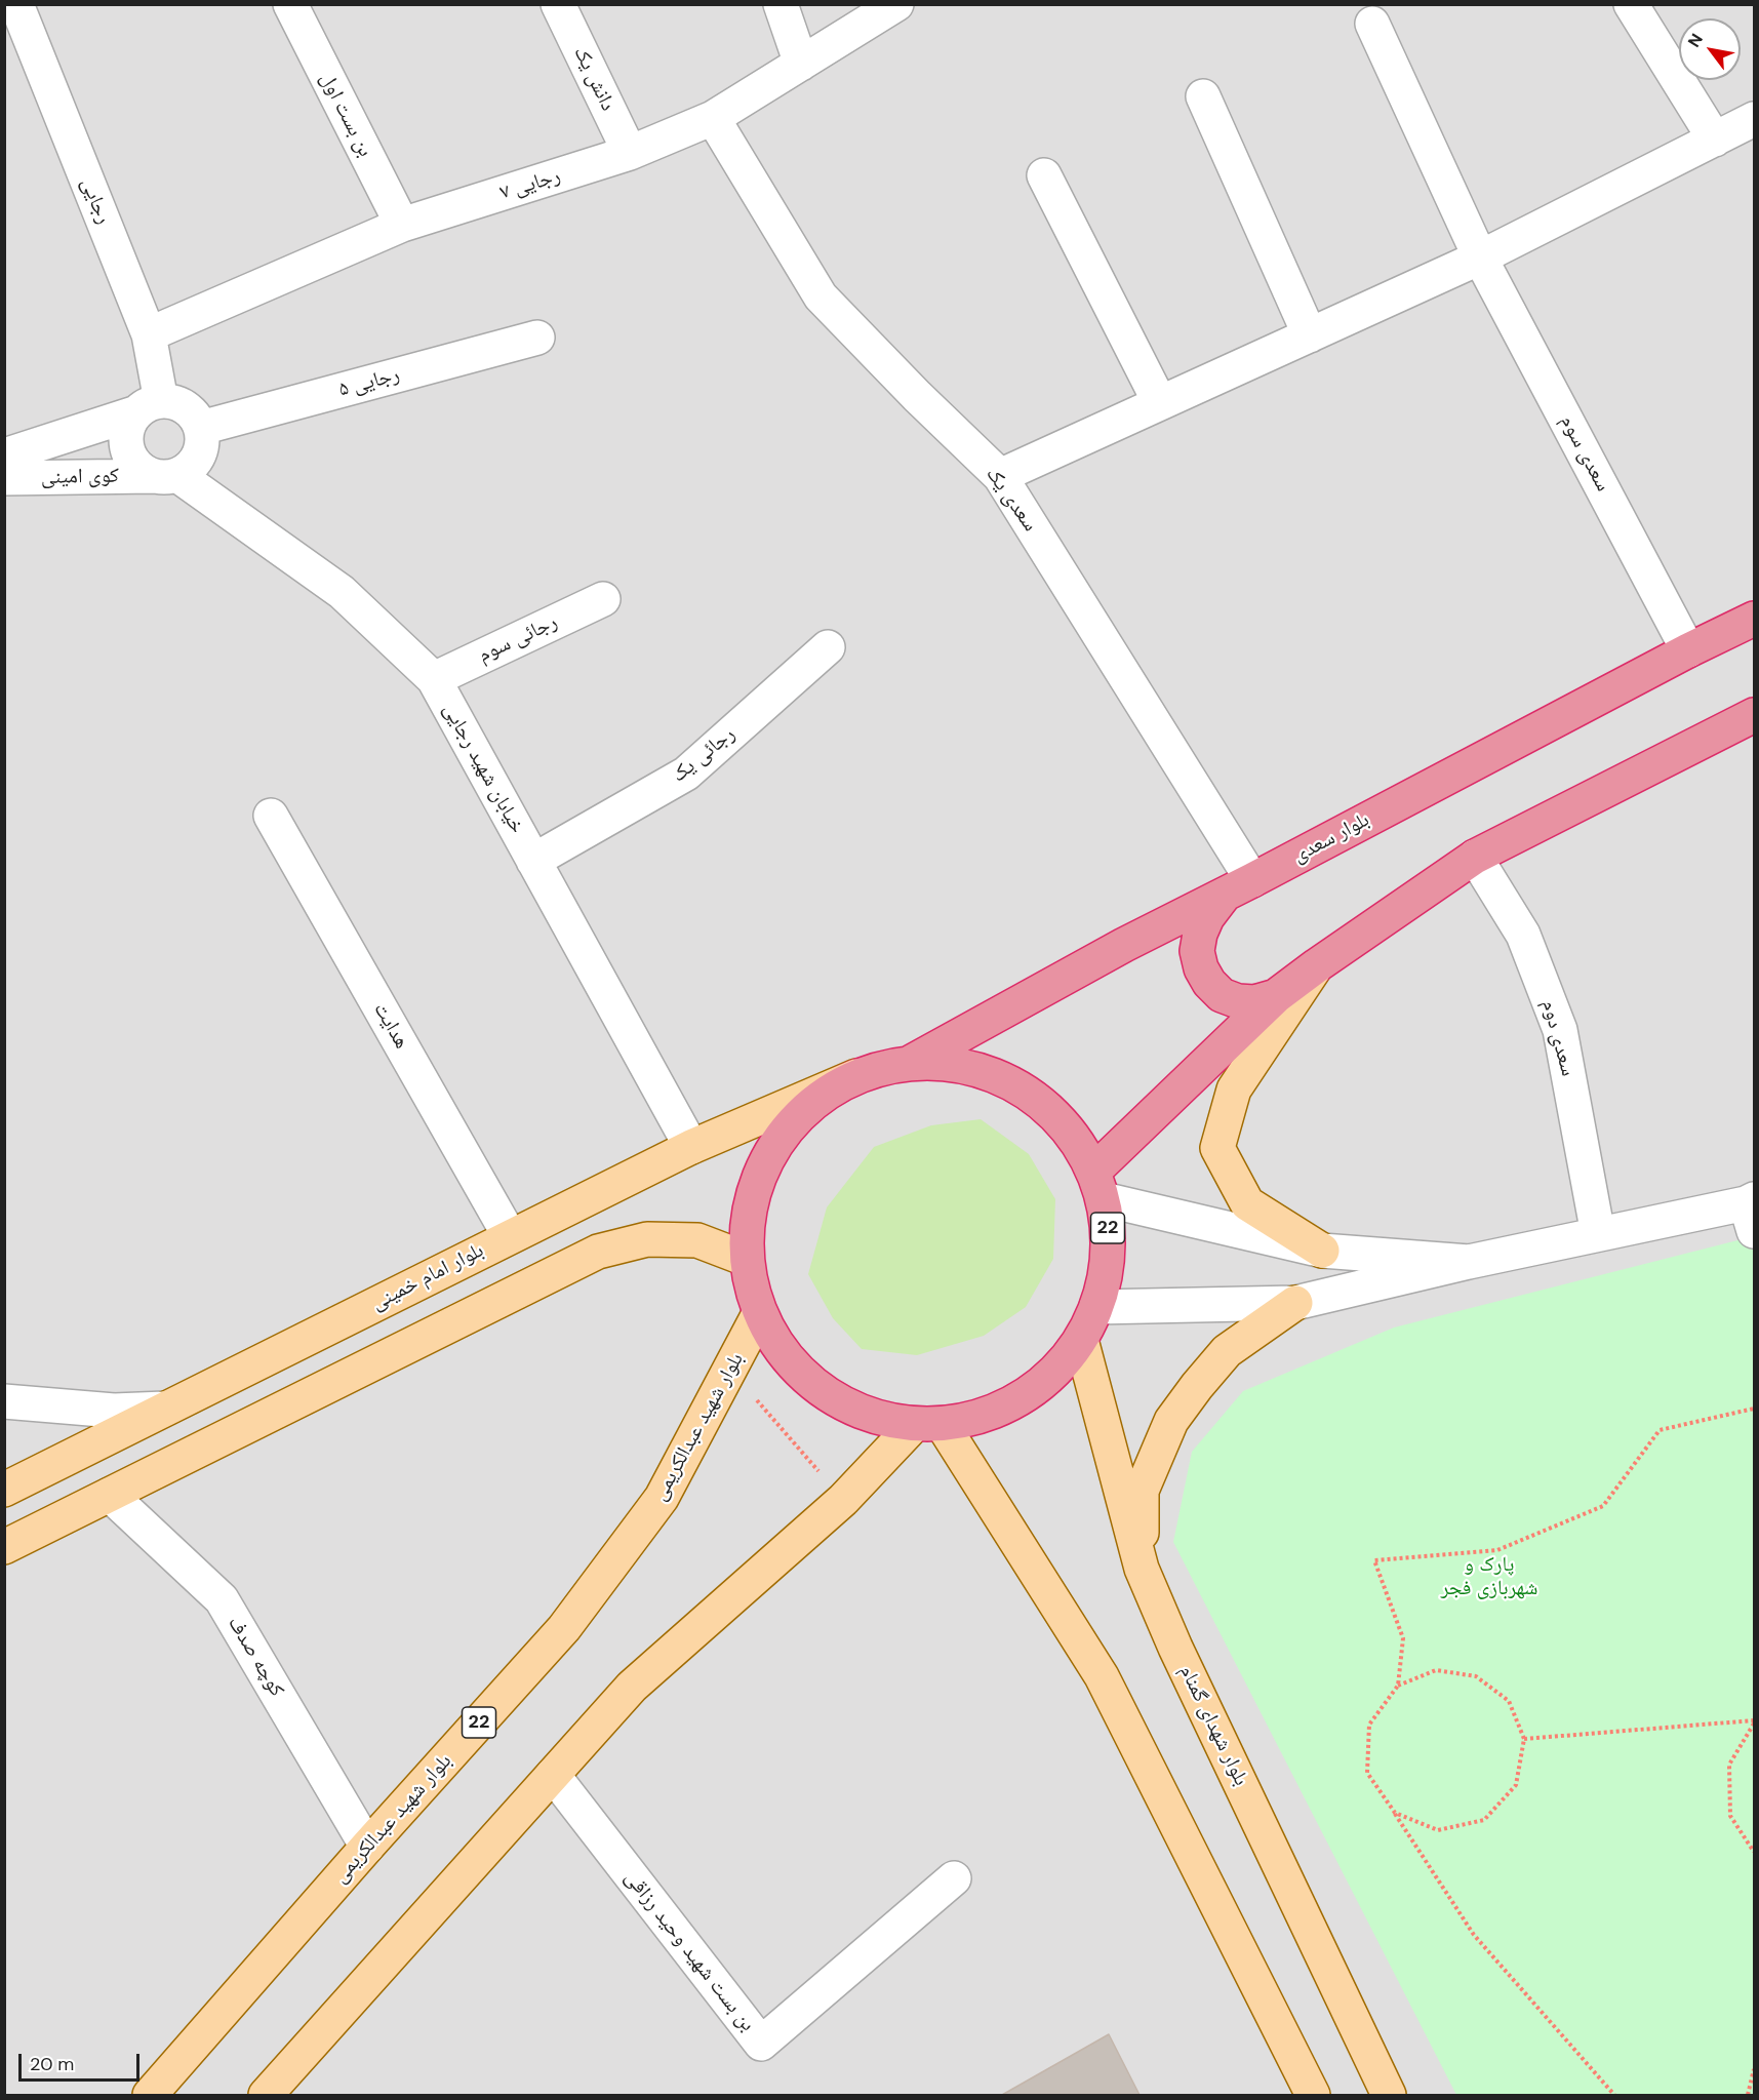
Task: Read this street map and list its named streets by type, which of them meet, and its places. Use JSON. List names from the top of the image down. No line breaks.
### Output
{"streets":{"highway":["بلوار سعدی","22"],"main road":["بلوار امام خمینی","بلوار شهید عبدالکریمی","بلوار شهدای گمنام"],"street":["دانش یک","بن بست اول","رجایی ۷","رجایی","رجایی ۵","سعدی سوم","کوی امینی","سعدی یک","رجائی سوم","رجائی یک","خیابان شهید رجایی","هدایت","سعدی دوم","کوچه صدف","بن بست شهید وحید رزاقی"]},"crossings":[["دانش یک","رجایی ۷"],["بن بست اول","رجایی ۷"],["رجایی ۷","رجایی"],["رجایی ۷","سعدی یک"],["رجایی","رجایی ۵"],["رجایی","کوی امینی"],["رجایی","خیابان شهید رجایی"],["رجایی ۵","کوی امینی"],["رجایی ۵","خیابان شهید رجایی"],["سعدی سوم","بلوار سعدی"],["کوی امینی","خیابان شهید رجایی"],["سعدی یک","بلوار سعدی"],["رجائی سوم","خیابان شهید رجایی"],["رجائی یک","خیابان شهید رجایی"],["خیابان شهید رجایی","بلوار امام خمینی"],["بلوار سعدی","22"],["هدایت","بلوار امام خمینی"],["22","بلوار امام خمینی"],["22","بلوار شهید عبدالکریمی"],["22","بلوار شهدای گمنام"],["بلوار شهید عبدالکریمی","کوچه صدف"]],"parks":["پارک و شهربازی فجر"],"scale_bar":"20 m","north":"top left"}
